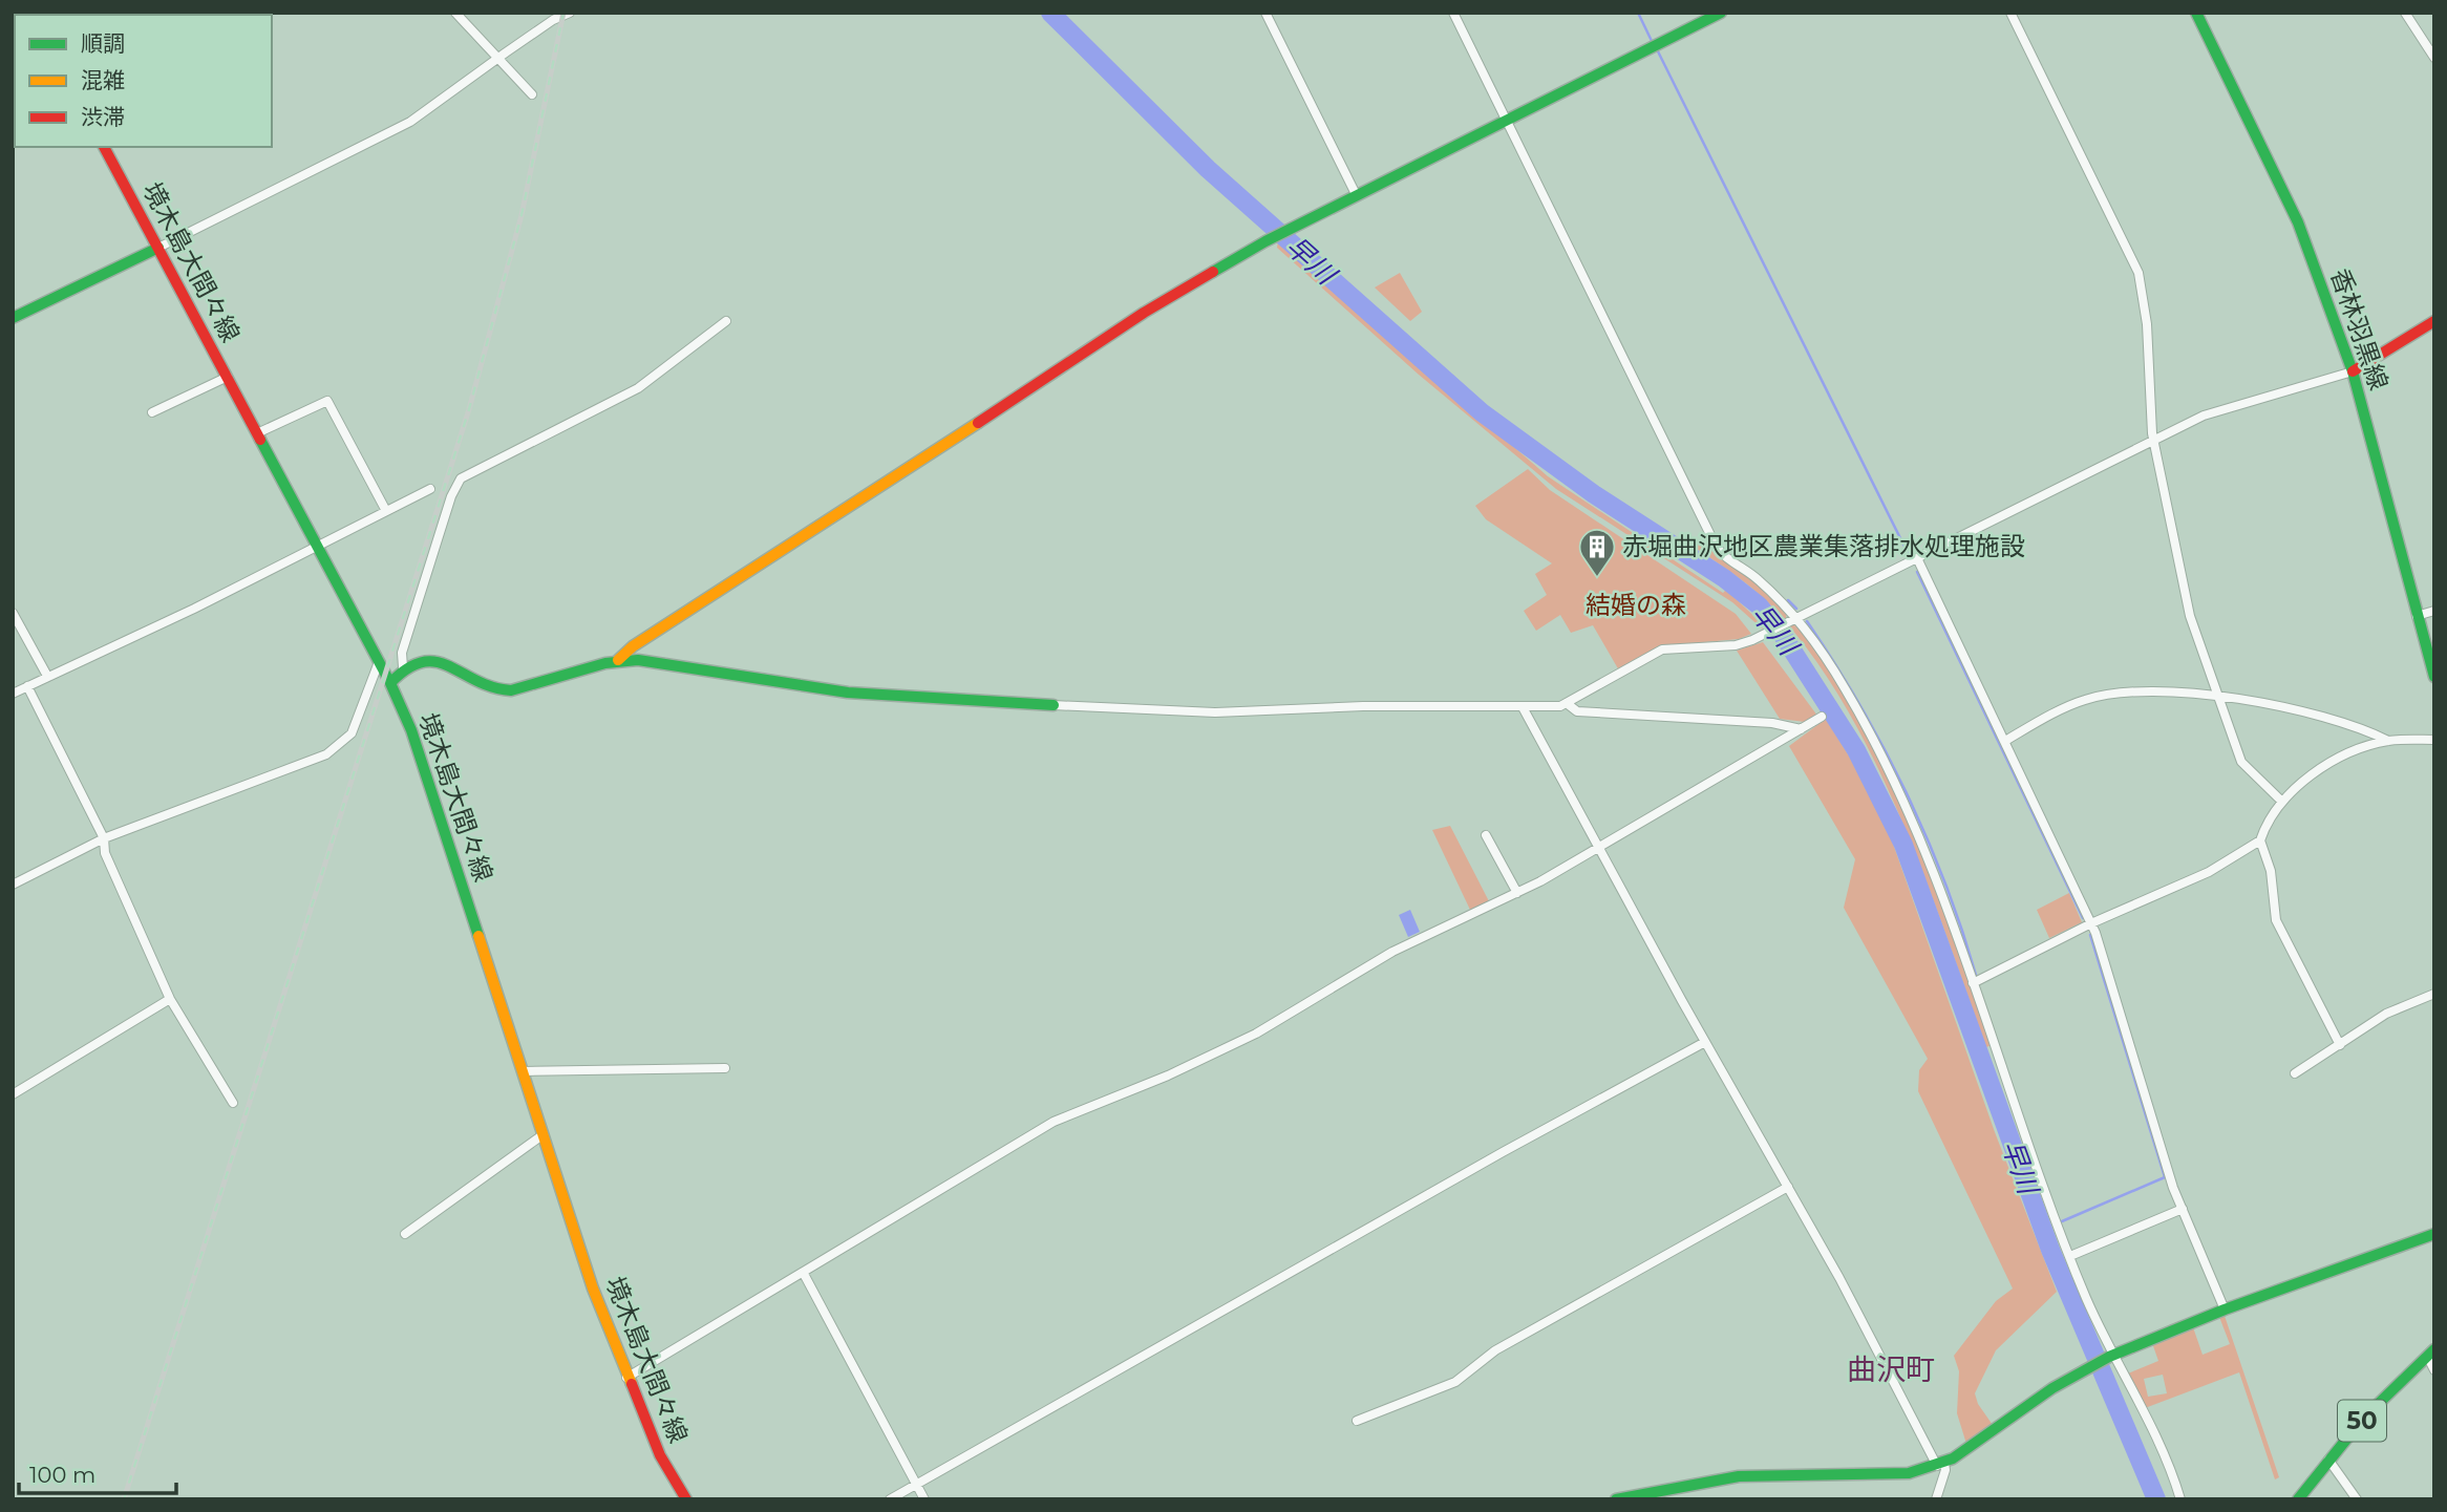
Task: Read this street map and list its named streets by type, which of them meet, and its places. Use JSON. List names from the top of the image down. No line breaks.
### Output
{"streets":{"main road":["境木島大間々線","香林羽黒線","50"]},"districts":["曲沢町"],"water":["早川"],"parks":["結婚の森"],"places":{"building":["赤堀曲沢地区農業集落排水処理施設"]},"legend":["順調","混雑","渋滞"],"scale_bar":"100 m"}
